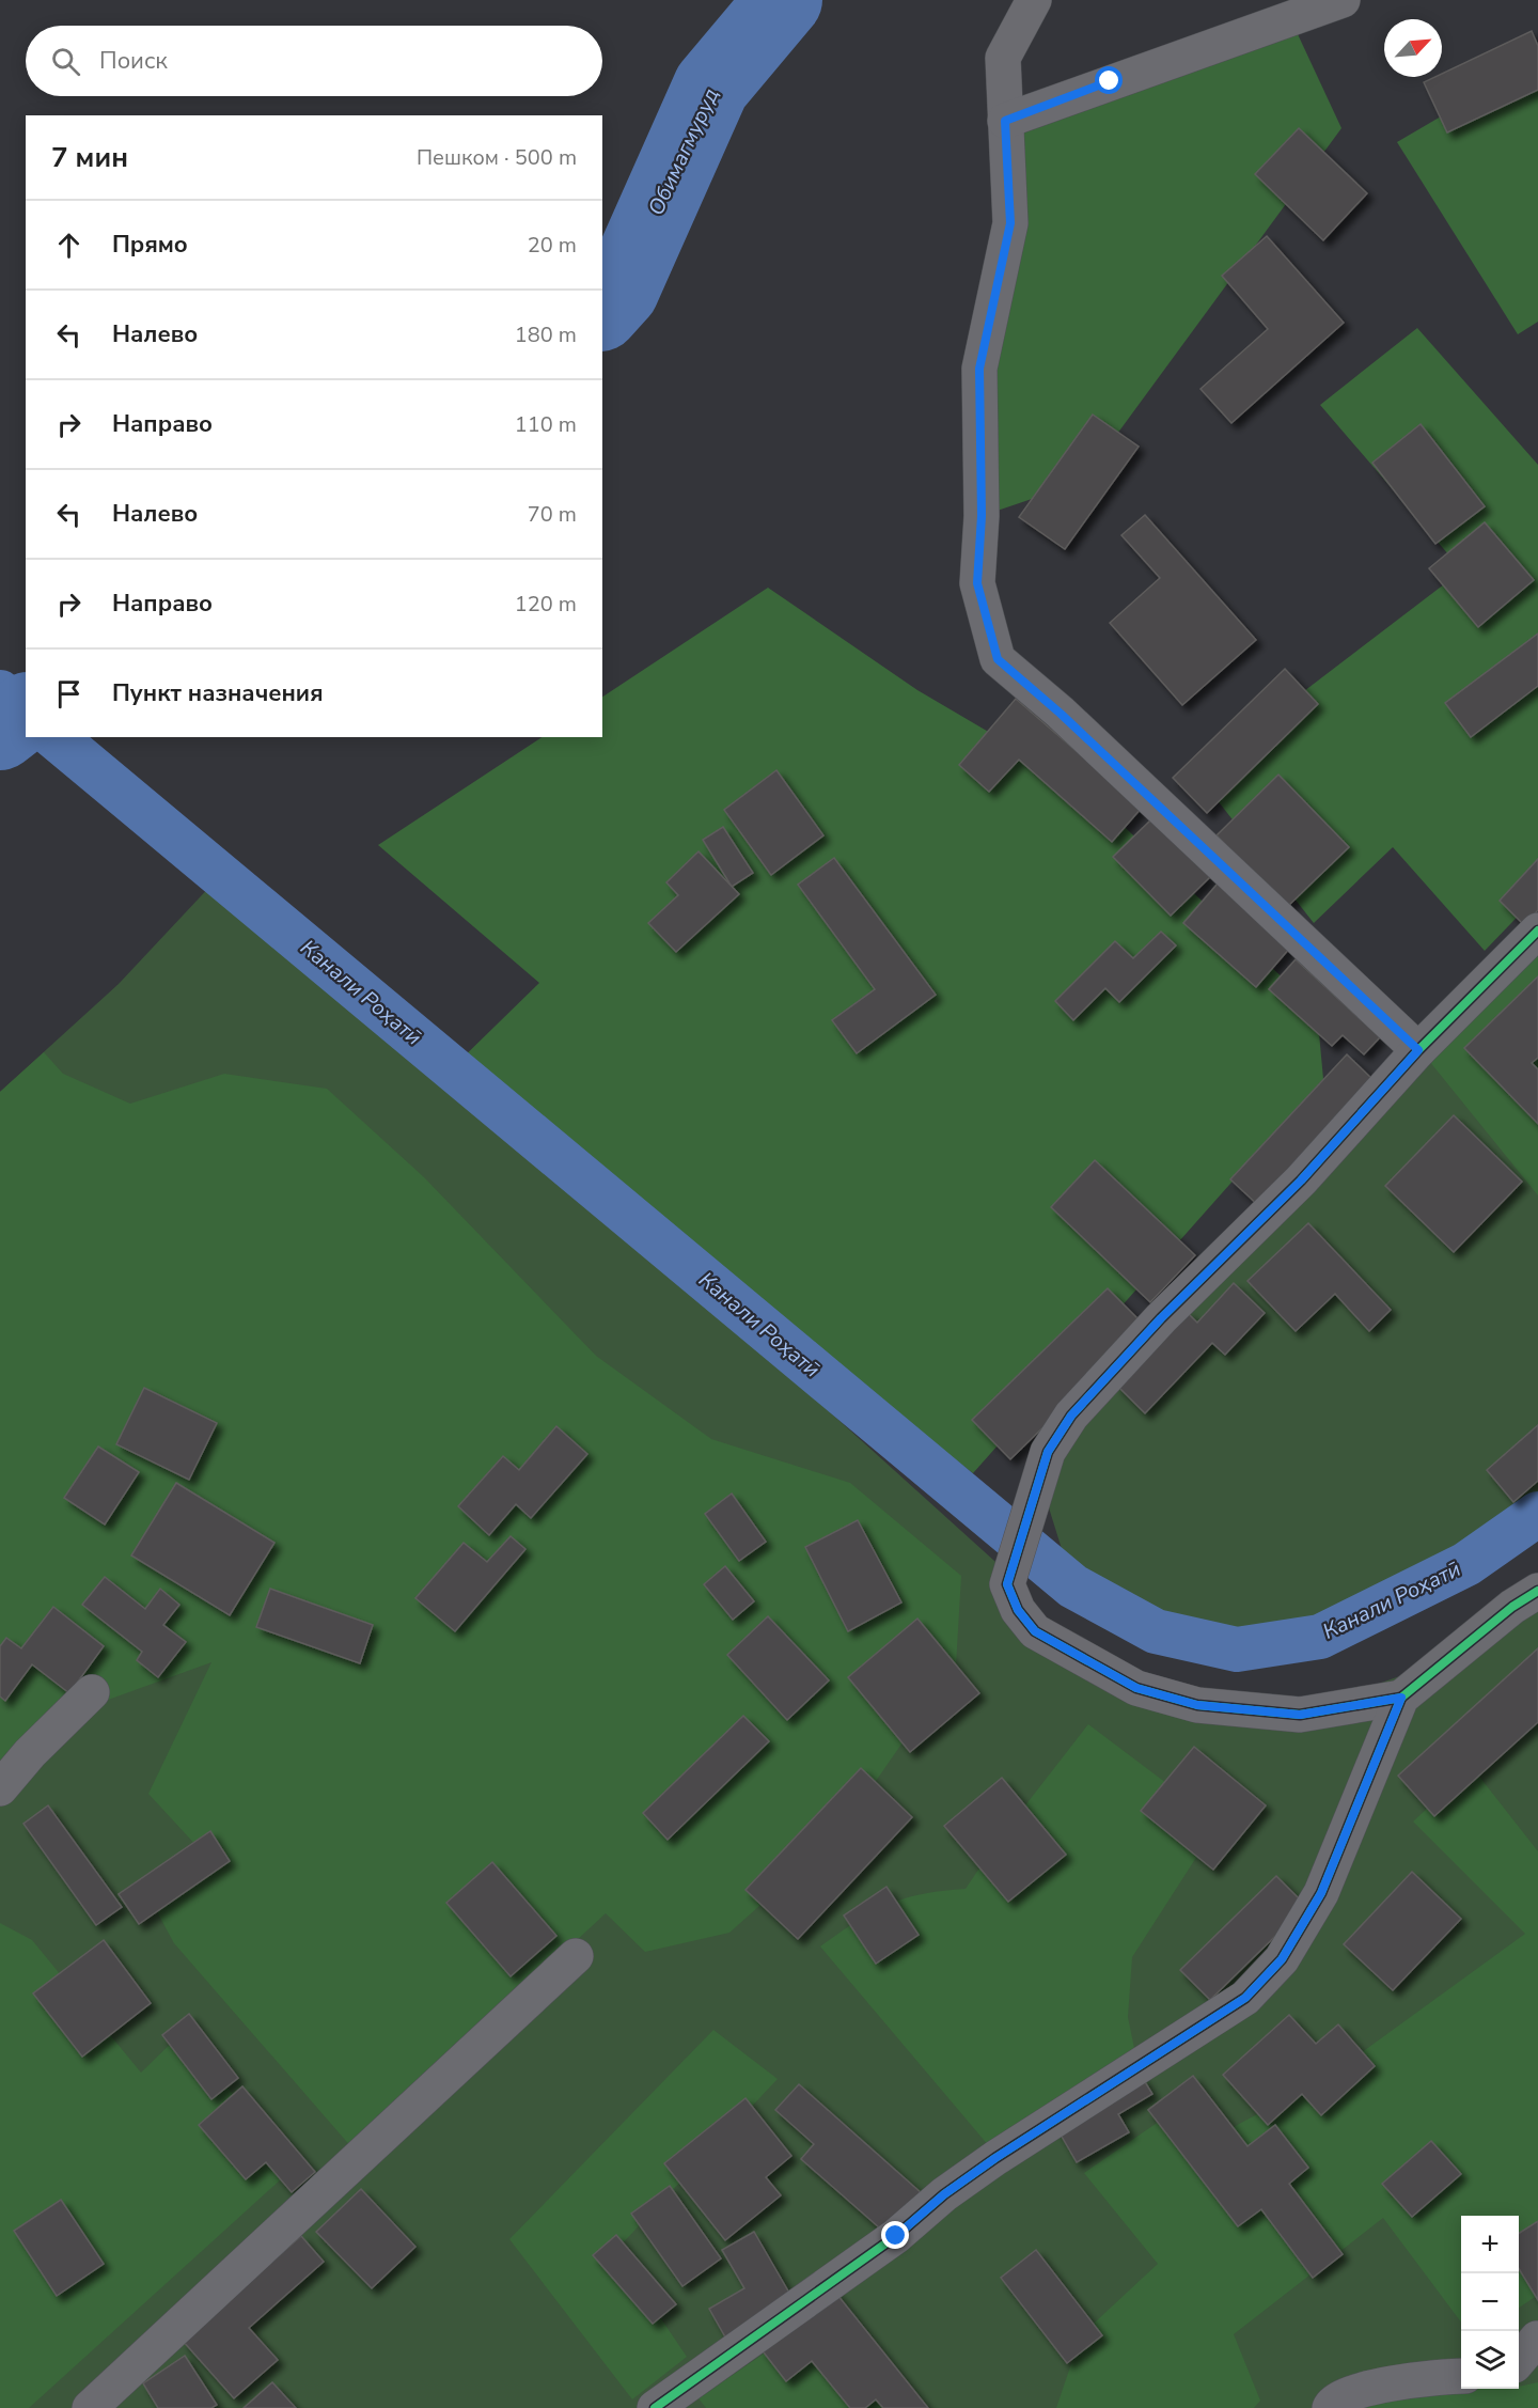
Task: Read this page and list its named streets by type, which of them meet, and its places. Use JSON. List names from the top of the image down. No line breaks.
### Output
{"water":["Обимагмуруд","Канали Роҳатӣ"],"north":"top right","page":{"search":"Поиск","heading":["7 мин","Пешком · 500 m"],"list":[["Прямо","20 m"],["Налево","180 m"],["Направо","110 m"],["Налево","70 m"],["Направо","120 m"],"Пункт назначения"],"map_buttons":["+","−"]}}
